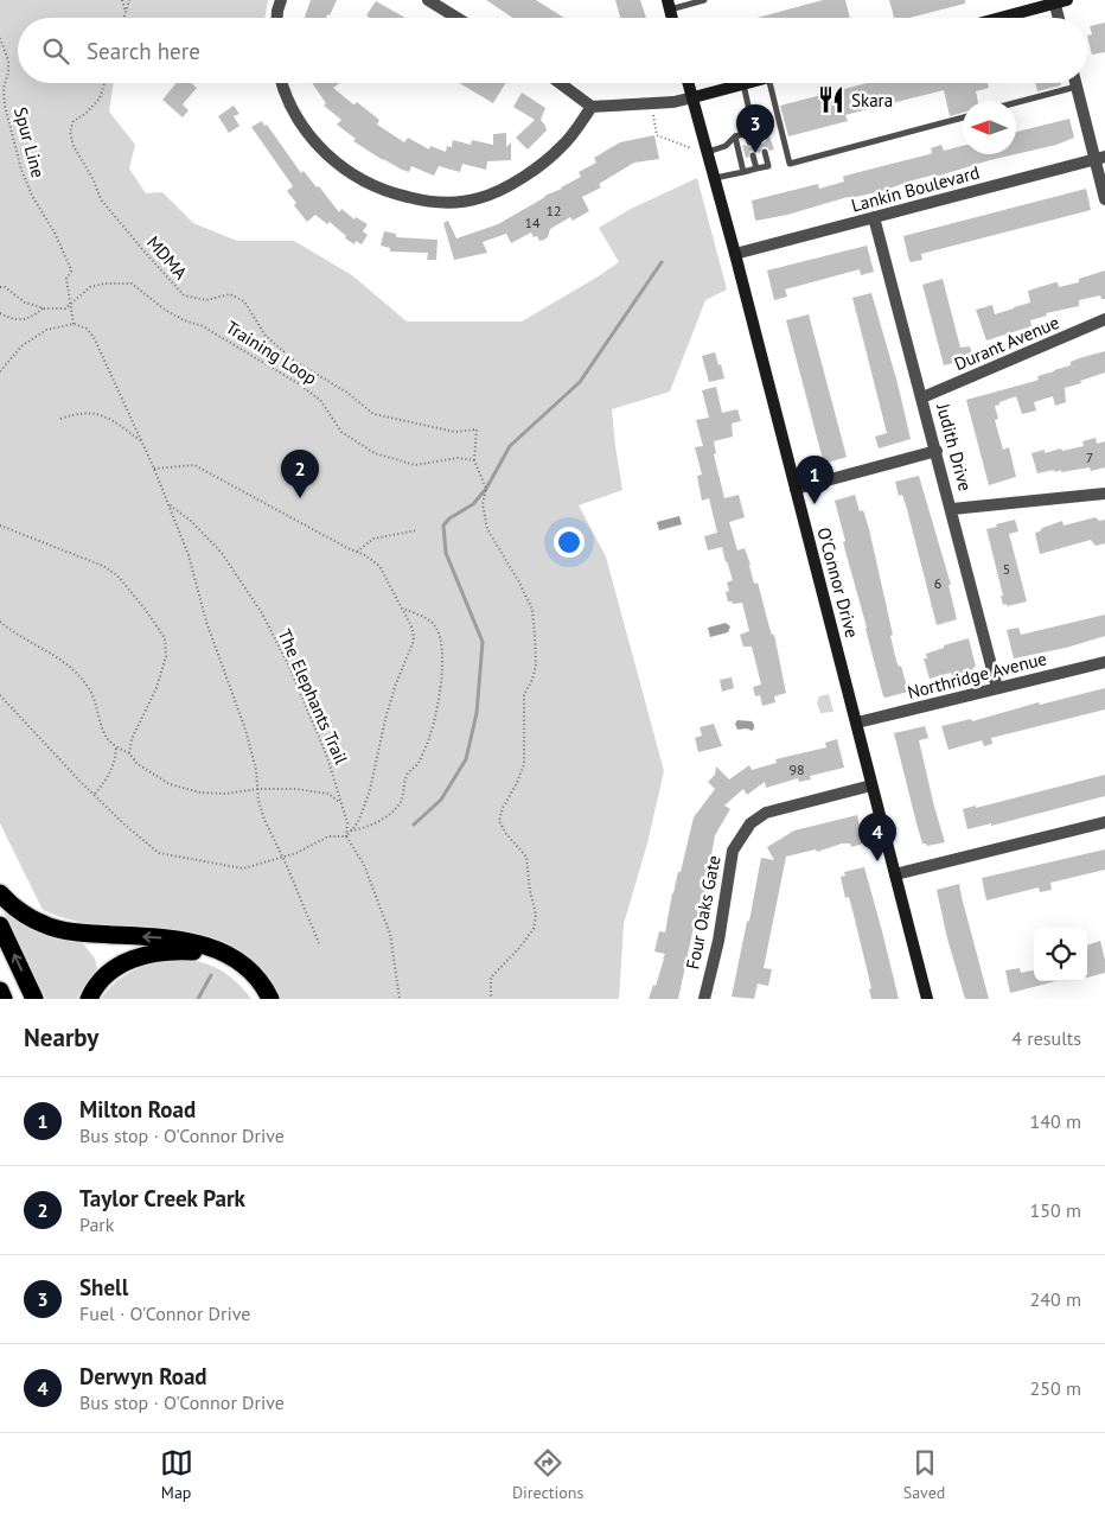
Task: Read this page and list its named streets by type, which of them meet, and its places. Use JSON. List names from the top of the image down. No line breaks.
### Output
{"streets":{"main road":["O'Connor Drive"],"street":["Lankin Boulevard","Durant Avenue","Judith Drive","Northridge Avenue","Four Oaks Gate"],"path":["Spur Line","MDMA","Training Loop","The Elephants Trail"]},"crossings":[["Spur Line","Training Loop"],["Lankin Boulevard","Judith Drive"],["Lankin Boulevard","O'Connor Drive"],["MDMA","Training Loop"],["Durant Avenue","Judith Drive"],["Judith Drive","Northridge Avenue"],["O'Connor Drive","Northridge Avenue"],["O'Connor Drive","Four Oaks Gate"]],"places":{"restaurant":["Skara"]},"house_numbers":["12","14","7","5","6","98"],"north":"left","page":{"search":"Search here","pins":["3","2","1","4"],"heading":["Nearby","4 results"],"list":[{"mark":"1","name":"Milton Road","note":"Bus stop · O'Connor Drive","value":"140 m"},{"mark":"2","name":"Taylor Creek Park","note":"Park","value":"150 m"},{"mark":"3","name":"Shell","note":"Fuel · O'Connor Drive","value":"240 m"},{"mark":"4","name":"Derwyn Road","note":"Bus stop · O'Connor Drive","value":"250 m"}],"nav":["Map","Directions","Saved"]}}
